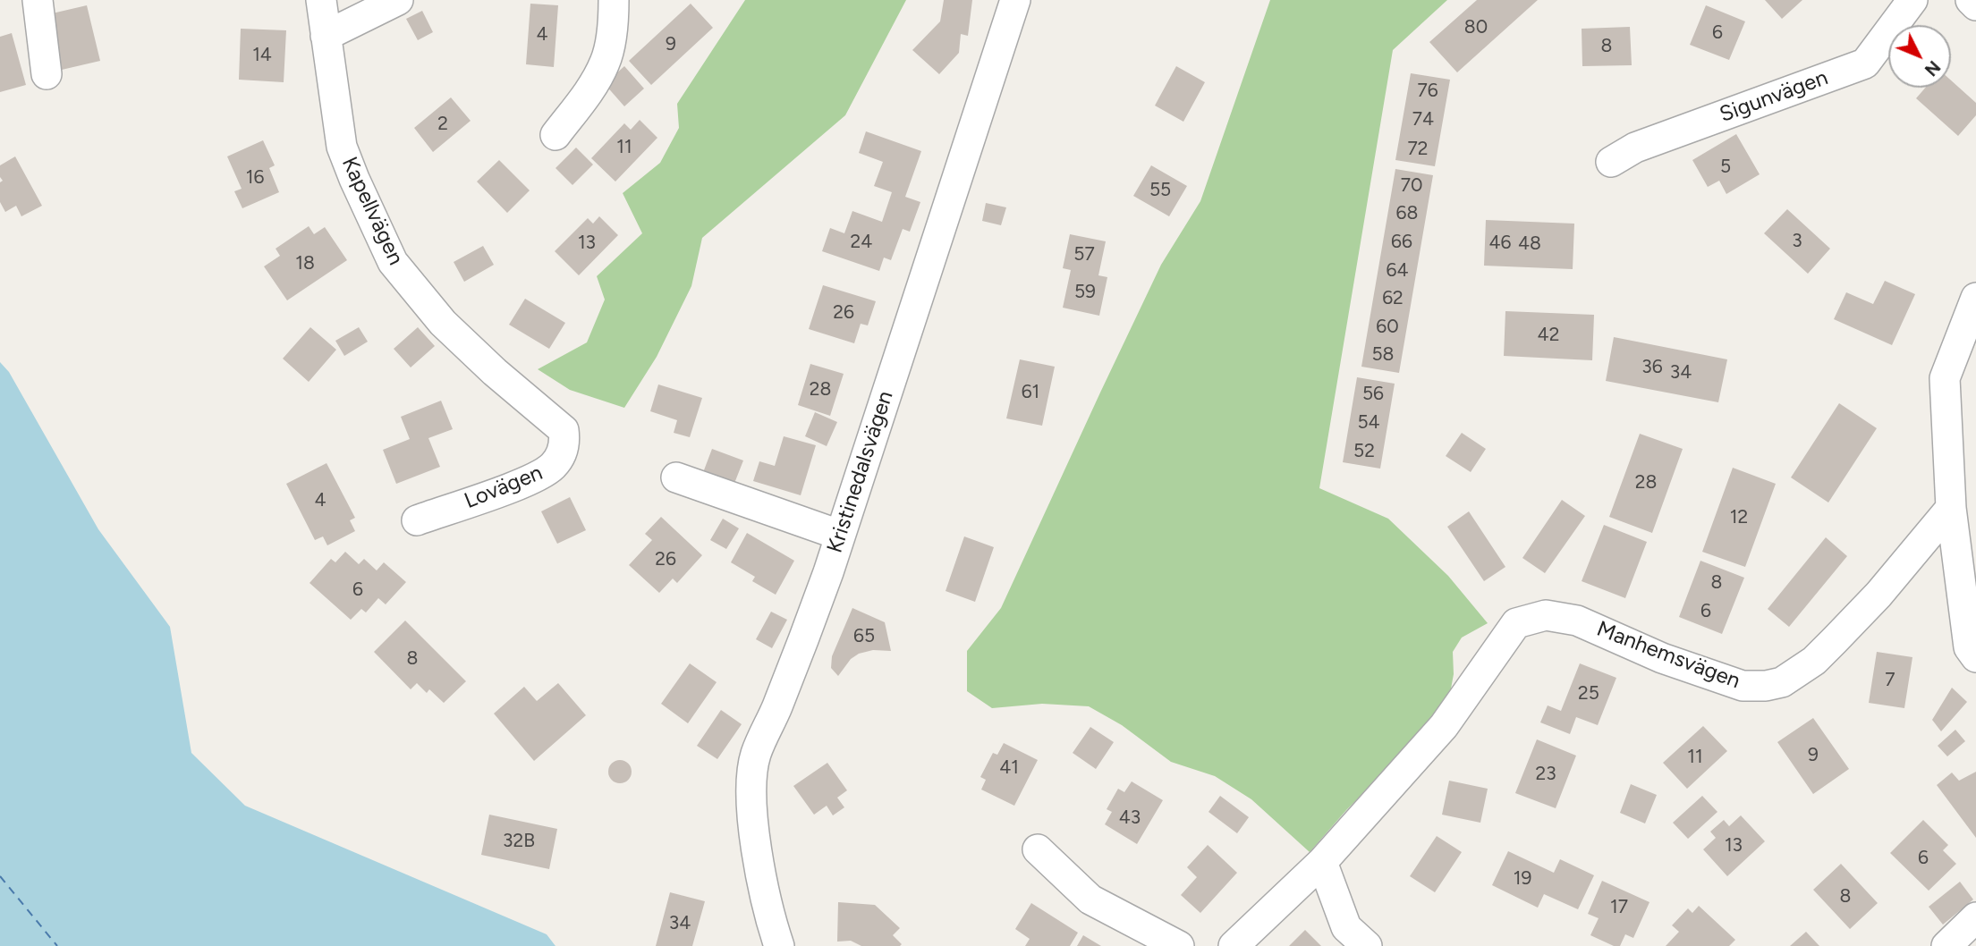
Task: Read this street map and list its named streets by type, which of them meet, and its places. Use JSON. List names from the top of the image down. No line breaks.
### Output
{"streets":{"street":["Sigunvägen","Kapellvägen","Kristinedalsvägen","Lovägen","Manhemsvägen"]},"crossings":[["Kapellvägen","Lovägen"]],"house_numbers":["80","6","4","9","8","14","76","74","2","11","72","5","16","70","55","68","3","24","66","13","46","48","57","18","64","59","62","26","60","42","58","36","34","28","61","56","54","52","28","4","12","26","8","6","6","65","8","7","25","9","11","41","23","43","32B","13","6","19","8","17","34"],"north":"bottom right"}
